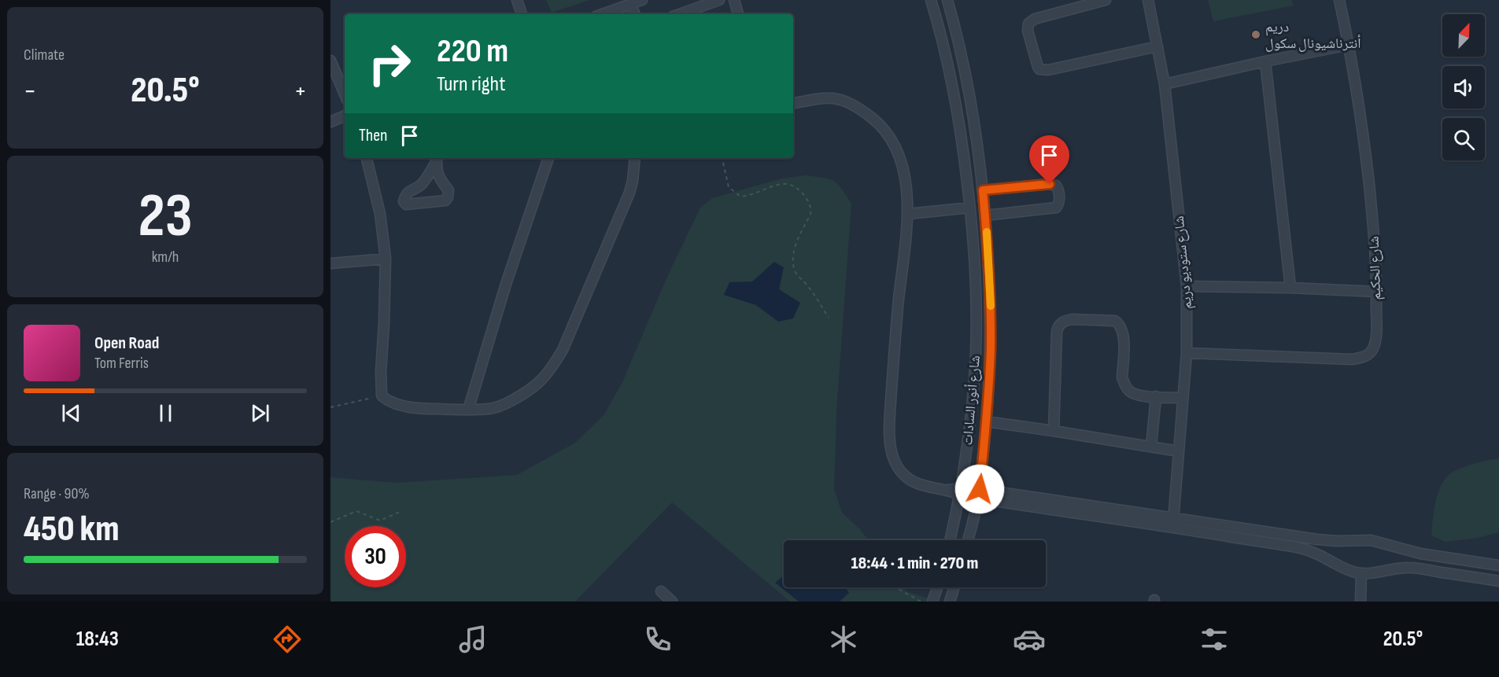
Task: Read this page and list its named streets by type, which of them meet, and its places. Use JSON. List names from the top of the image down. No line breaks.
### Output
{"streets":{"street":["شارع ستوديو دريم","شارع الحكيم","شارع أنور السادات"]},"crossings":[["شارع ستوديو دريم","شارع الحكيم"]],"places":["دريم أنترناشيونال سكول"],"north":"top right","page":{"tile":["Climate",["23","km/h"],["Range · 90%","450 km"]],"turn":["220 m","Turn right"],"heat":["−","20.5°","+"],"then":"Then","song":["Open Road","Tom Ferris"],"limit":"30","trip":"18:44 · 1 min · 270 m","tabs":["18:43","20.5°"]}}
